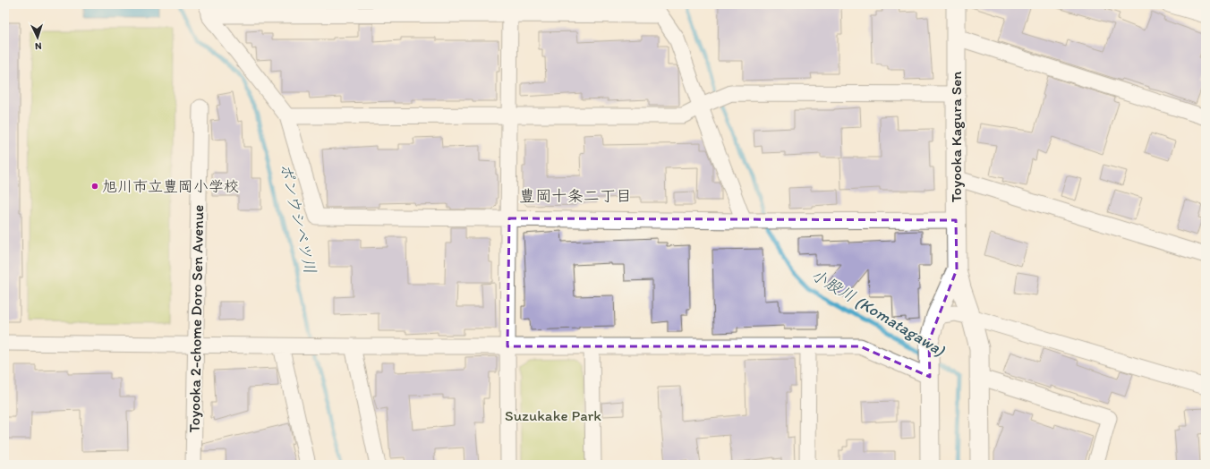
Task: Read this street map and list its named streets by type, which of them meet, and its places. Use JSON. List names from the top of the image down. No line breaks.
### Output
{"streets":{"street":["Toyooka Kagura Sen","Toyooka 2-chome Doro Sen Avenue"]},"districts":["豊岡十条二丁目"],"water":["ポンウシベツ川","小股川 (Komatagawa)"],"parks":["Suzukake Park"],"places":["旭川市立豊岡小学校"],"north":"bottom"}
